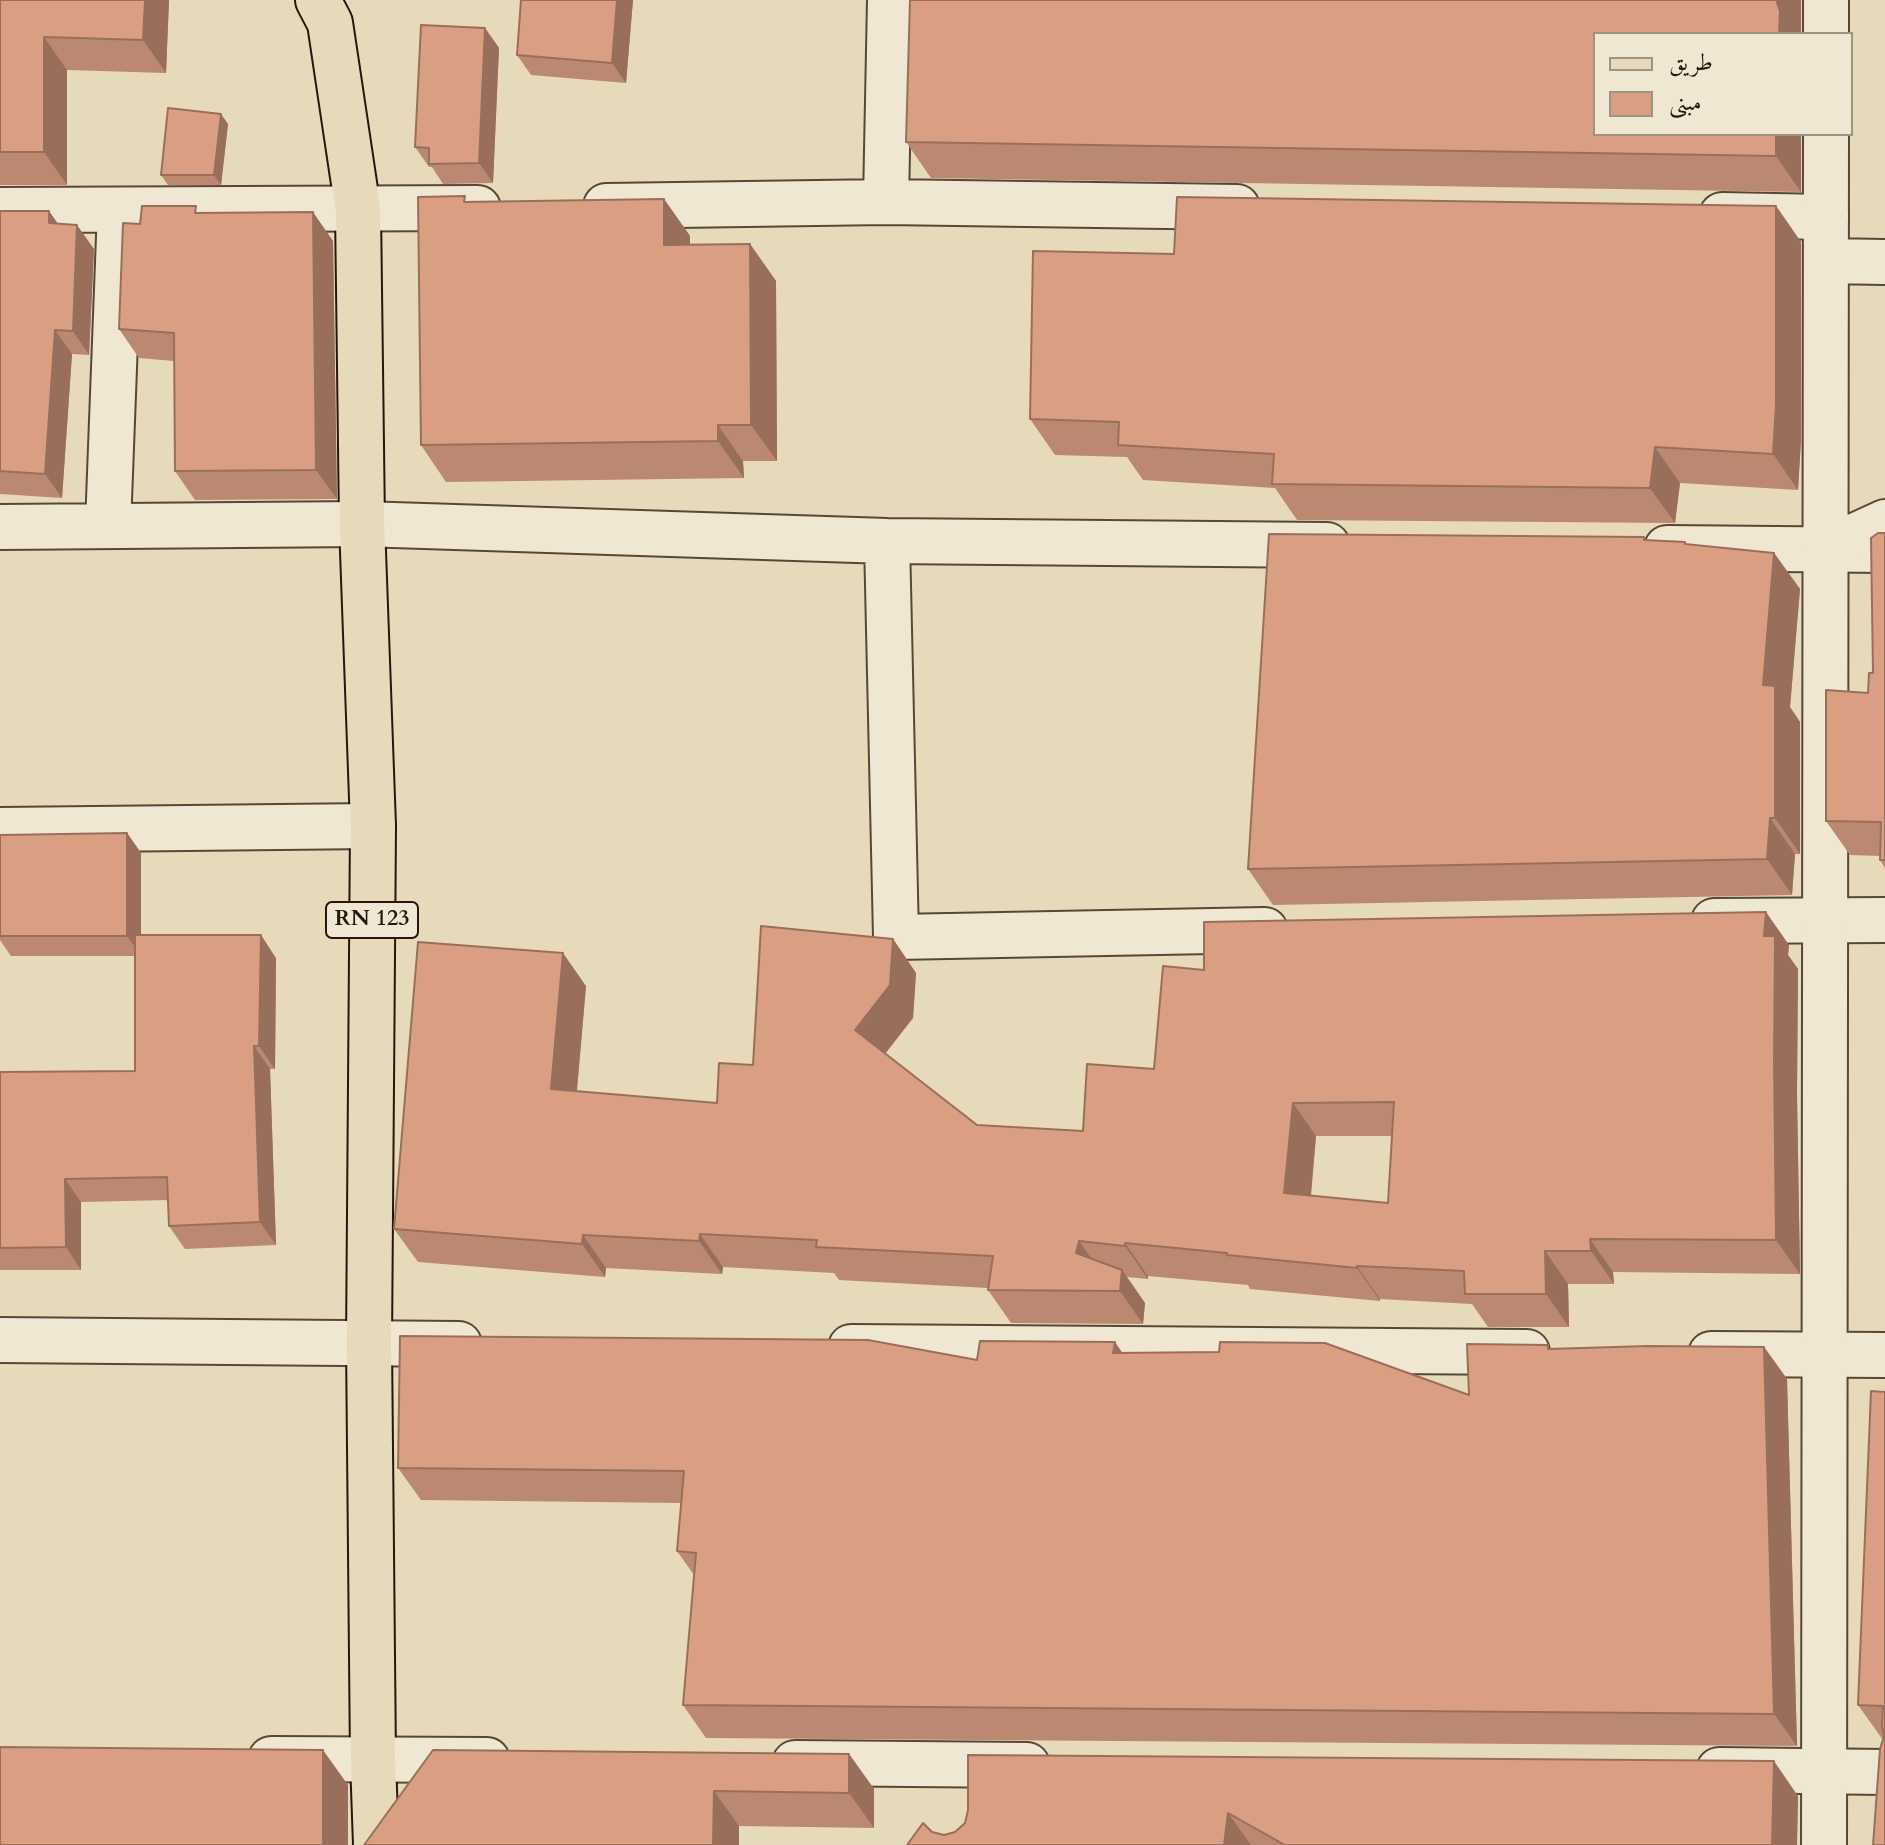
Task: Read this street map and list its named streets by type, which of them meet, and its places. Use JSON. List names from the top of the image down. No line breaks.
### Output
{"streets":{"main road":["RN 123"]},"legend":["طريق","مبنى"]}
